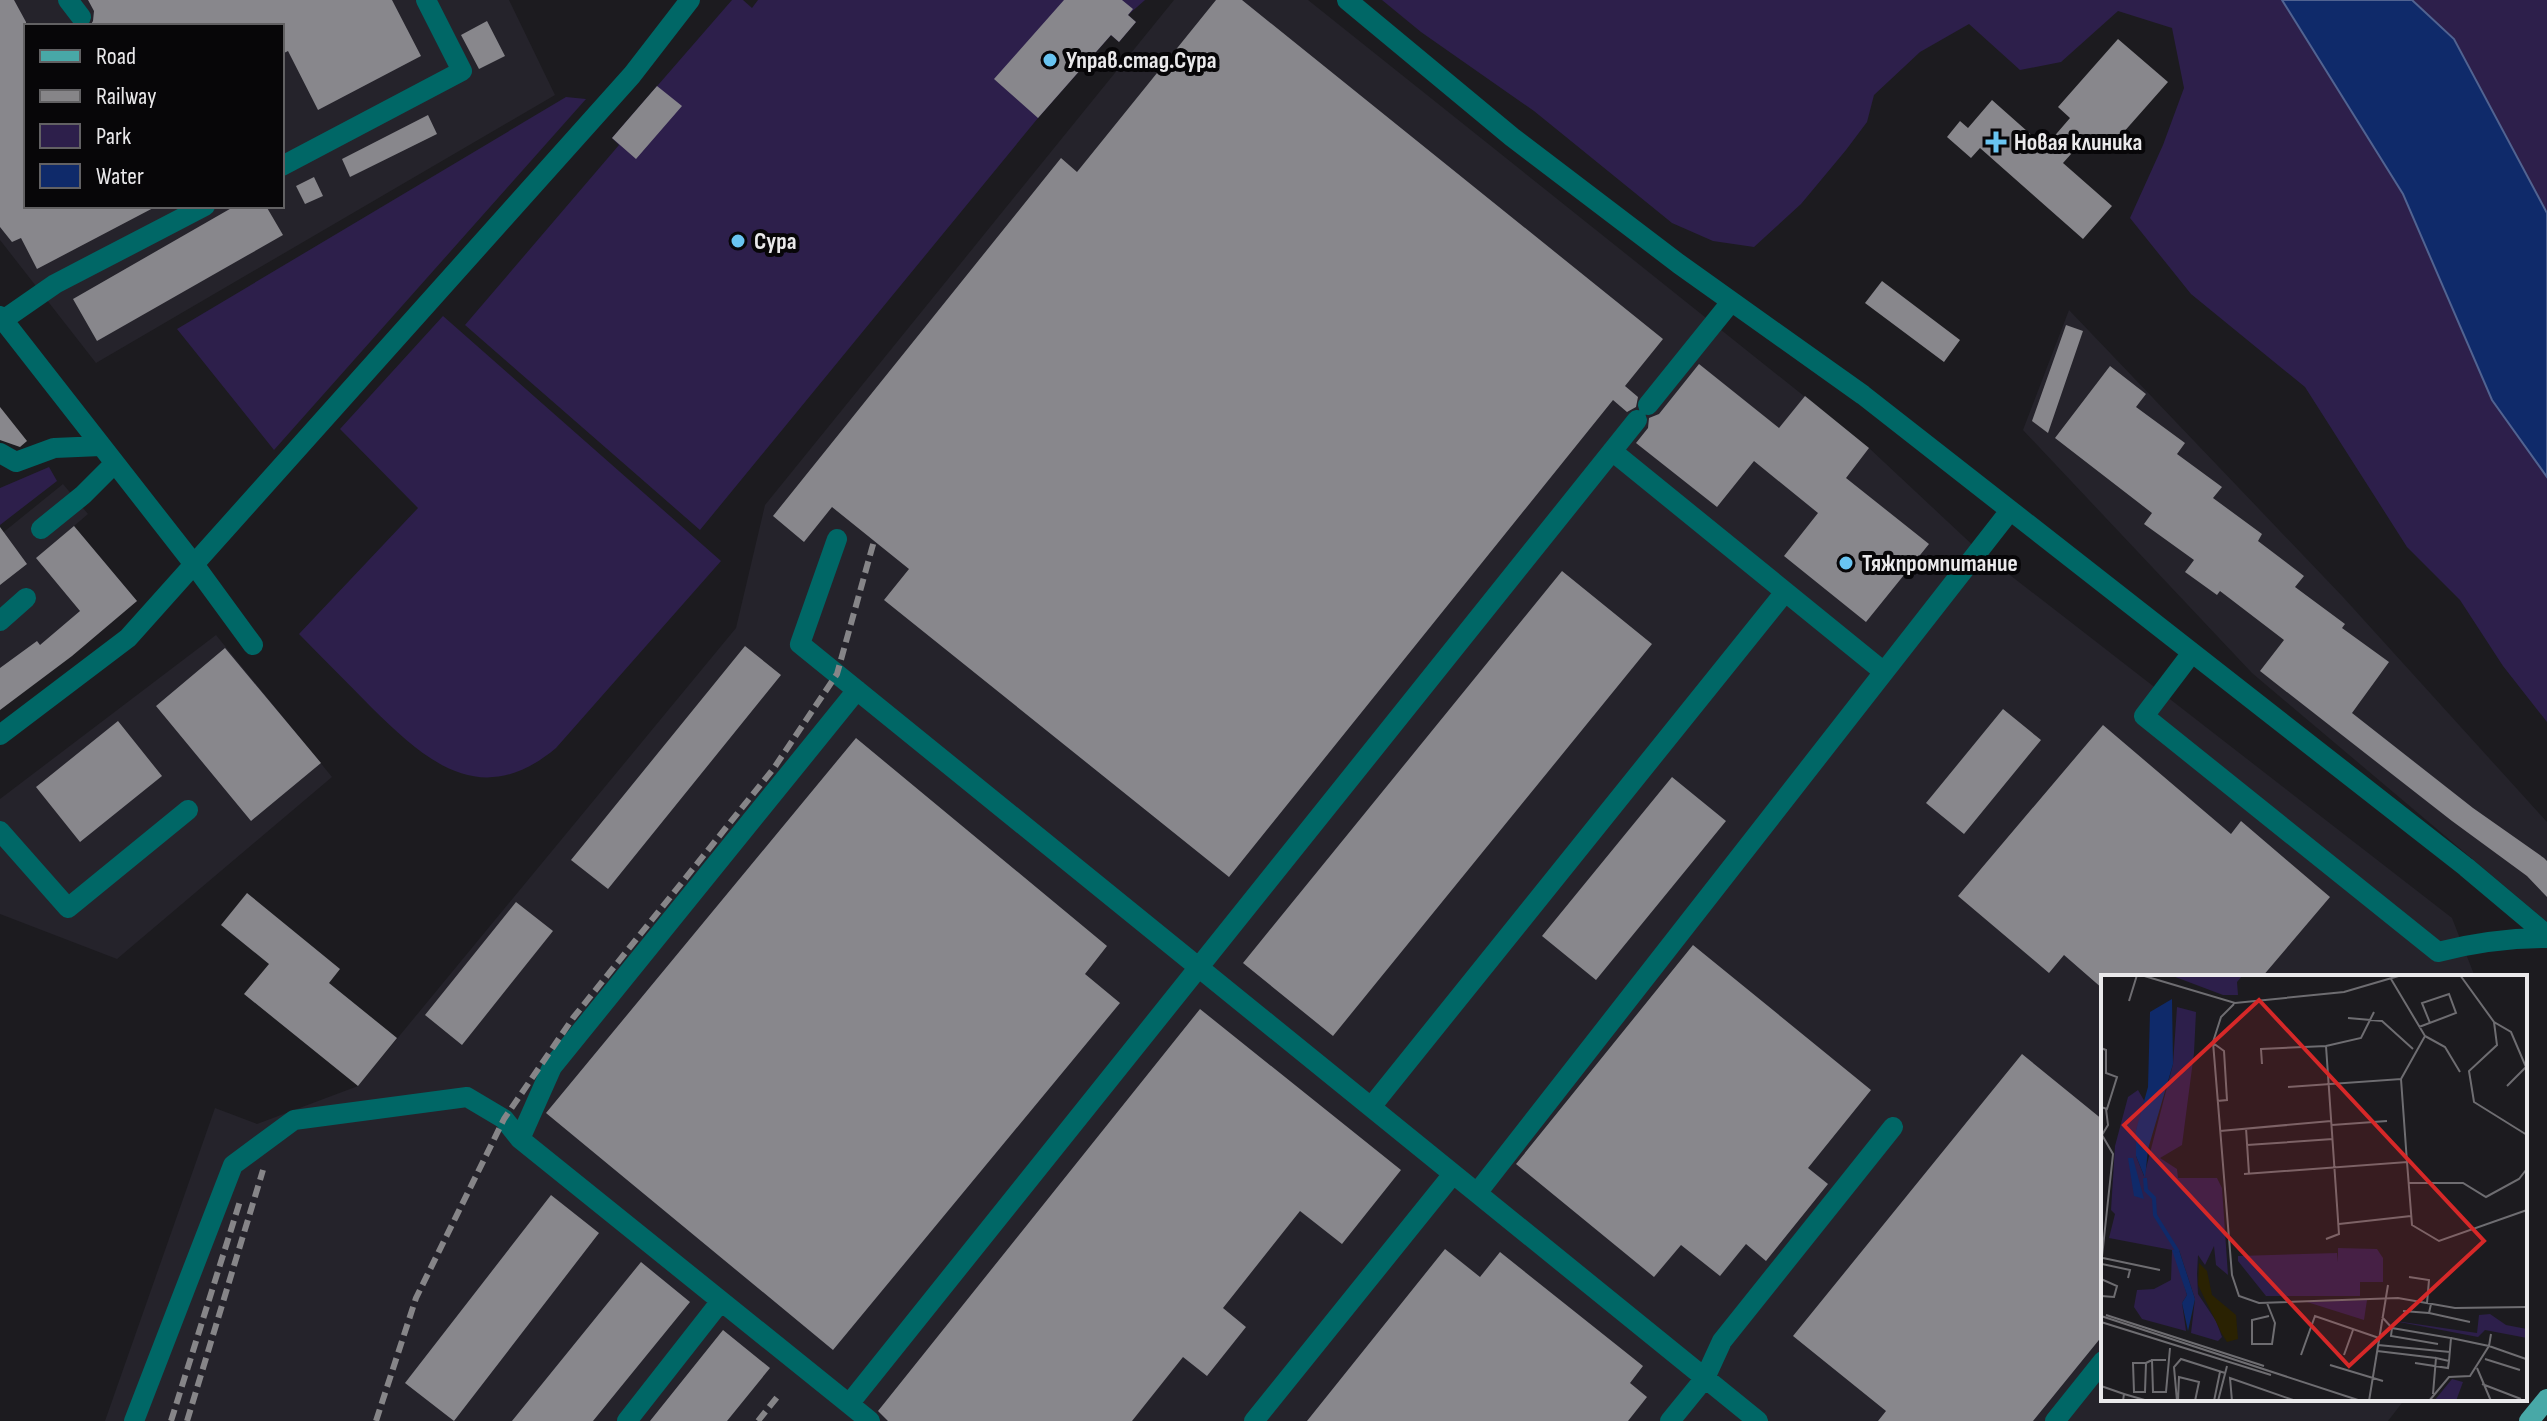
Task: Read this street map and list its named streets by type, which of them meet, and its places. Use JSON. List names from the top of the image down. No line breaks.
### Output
{"places":{"other":["Управ.стад.Сура","Сура","Тяжпромпитание"],"health":["Новая клиника"]},"legend":["Road","Railway","Park","Water"]}
